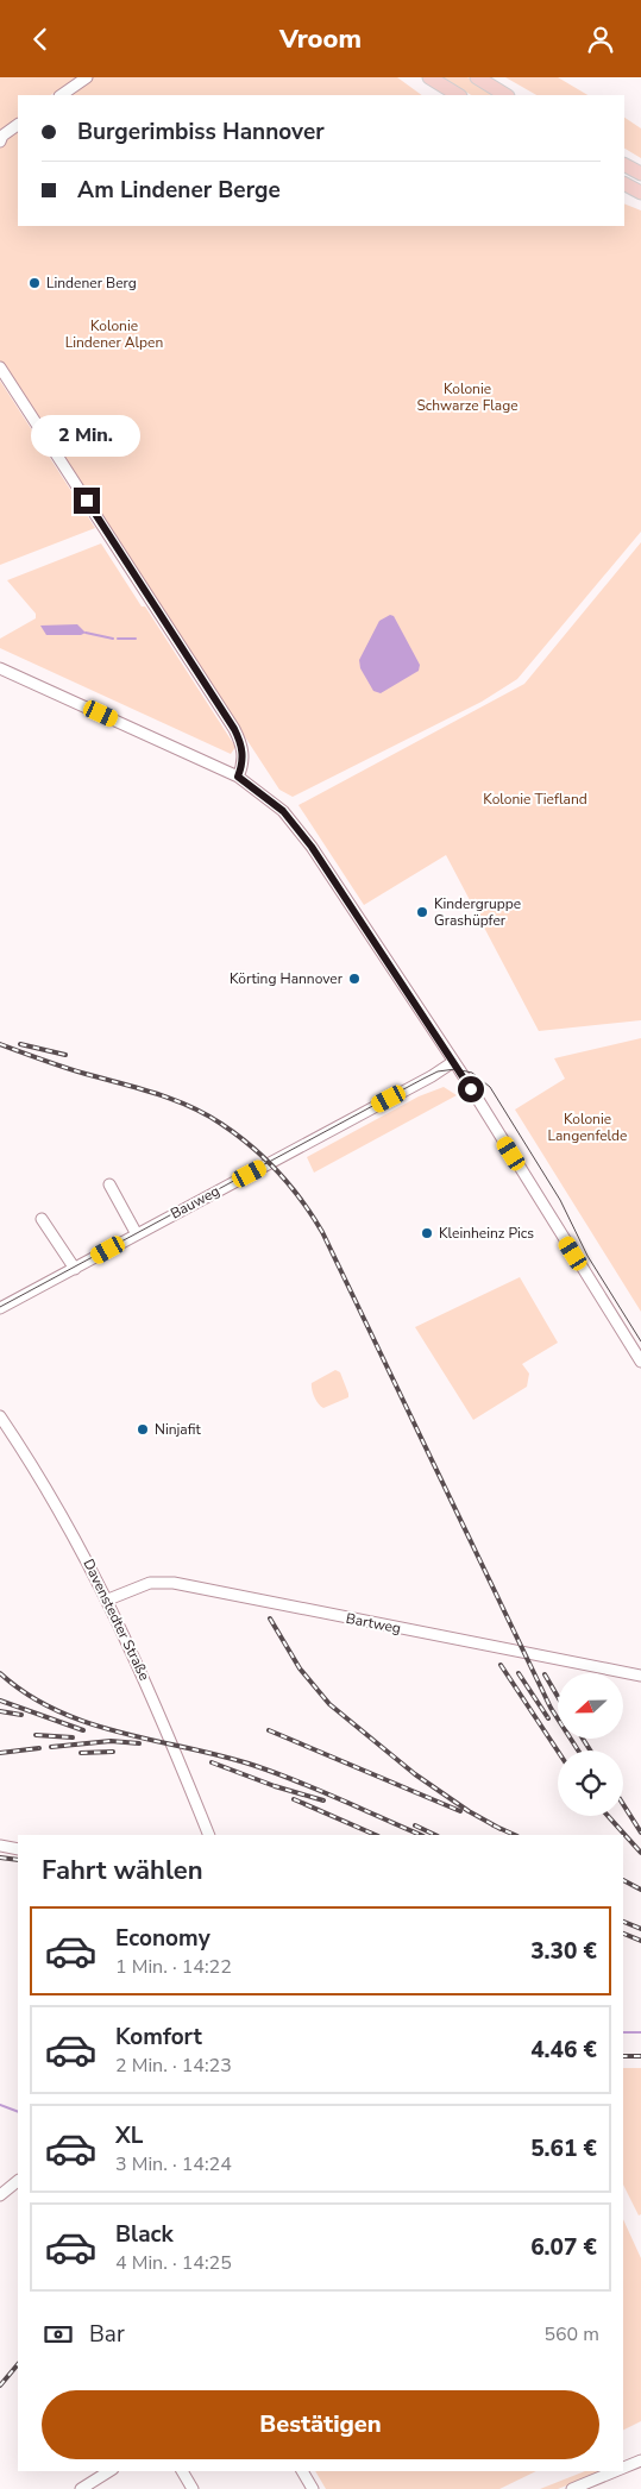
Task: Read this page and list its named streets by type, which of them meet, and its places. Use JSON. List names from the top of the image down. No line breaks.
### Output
{"streets":{"street":["Bauweg","Davenstedter Straße","Bartweg"]},"crossings":[["Davenstedter Straße","Bartweg"]],"parks":["Kolonie Lindener Alpen","Kolonie Schwarze Flage","Kolonie Tiefland","Kolonie Langenfelde"],"places":["Lindener Berg","Kindergruppe Grashüpfer","Körting Hannover","Kleinheinz Pics","Ninjafit"],"north":"left","page":{"header":"Vroom","banner":["Burgerimbiss Hannover","Am Lindener Berge"],"bubble":"2 Min.","heading":"Fahrt wählen","list":[{"name":"Economy","note":"1 Min. · 14:22","value":"3.30 €"},{"name":"Komfort","note":"2 Min. · 14:23","value":"4.46 €"},{"name":"XL","note":"3 Min. · 14:24","value":"5.61 €"},{"name":"Black","note":"4 Min. · 14:25","value":"6.07 €"}],"pay":["Bar","560 m"],"buttons":"Bestätigen"}}
